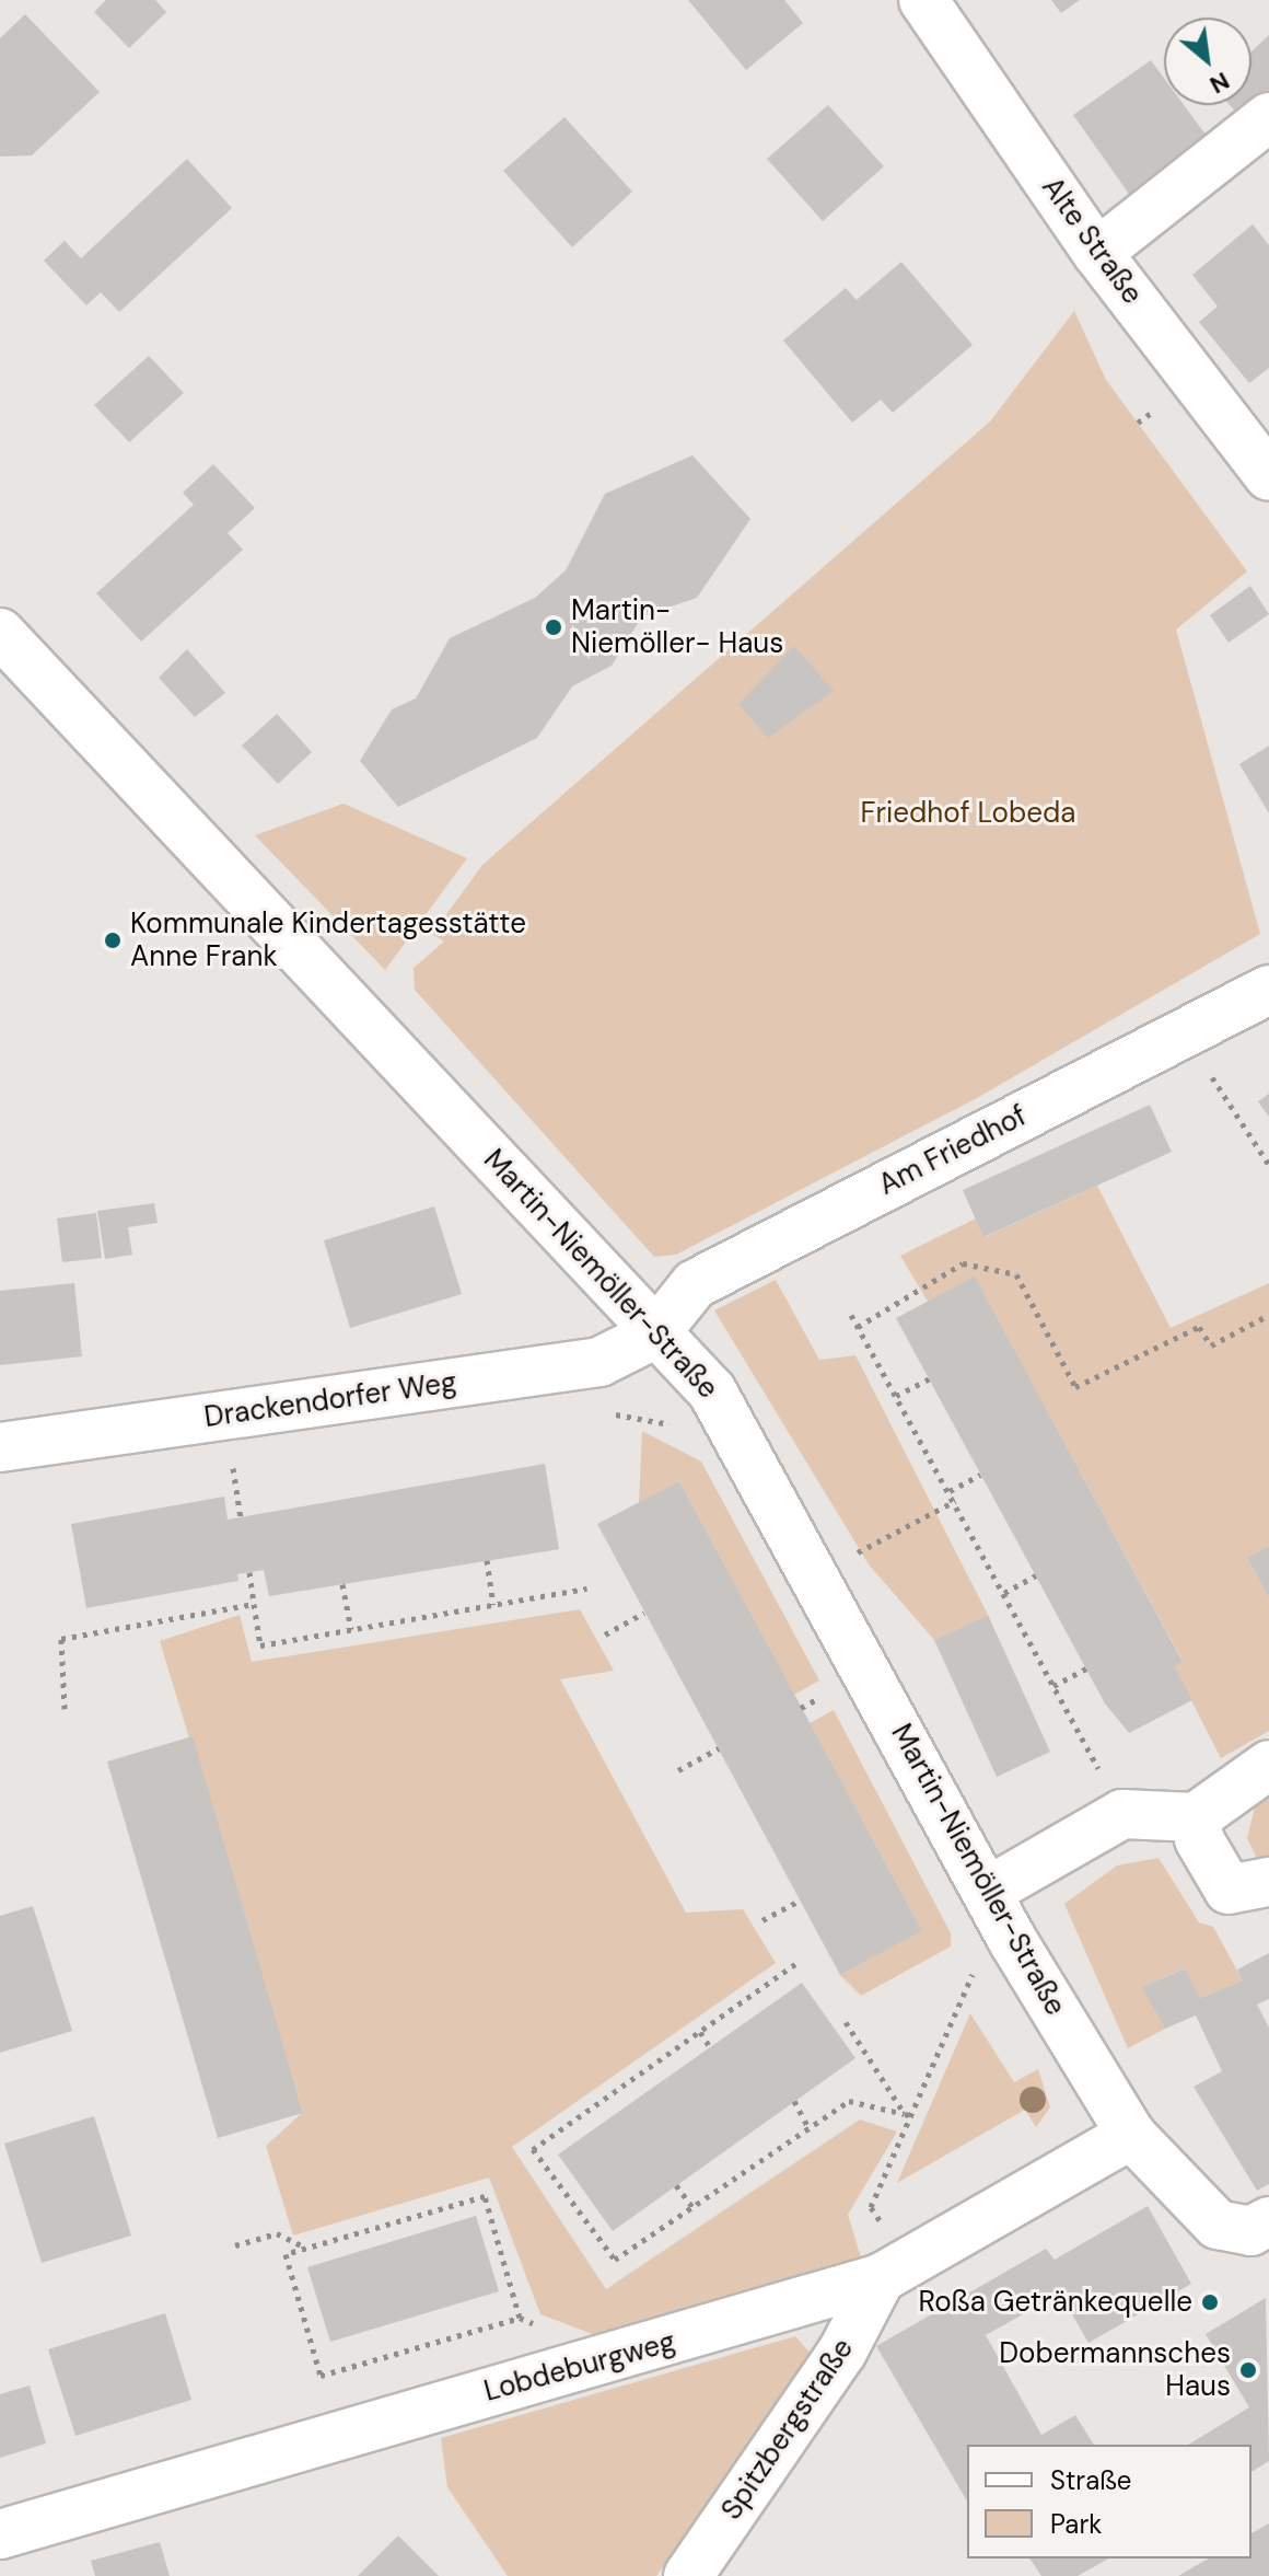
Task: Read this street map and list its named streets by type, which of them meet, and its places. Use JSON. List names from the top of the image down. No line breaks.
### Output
{"streets":{"street":["Alte Straße","Am Friedhof","Martin-Niemöller-Straße","Drackendorfer Weg","Lobdeburgweg","Spitzbergstraße"]},"crossings":[["Am Friedhof","Martin-Niemöller-Straße"],["Am Friedhof","Drackendorfer Weg"],["Martin-Niemöller-Straße","Drackendorfer Weg"],["Martin-Niemöller-Straße","Lobdeburgweg"],["Lobdeburgweg","Spitzbergstraße"]],"parks":["Friedhof Lobeda"],"places":["Martin- Niemöller- Haus","Kommunale Kindertagesstätte Anne Frank","Roßa Getränkequelle","Dobermannsches Haus"],"legend":["Straße","Park"],"north":"bottom right"}
